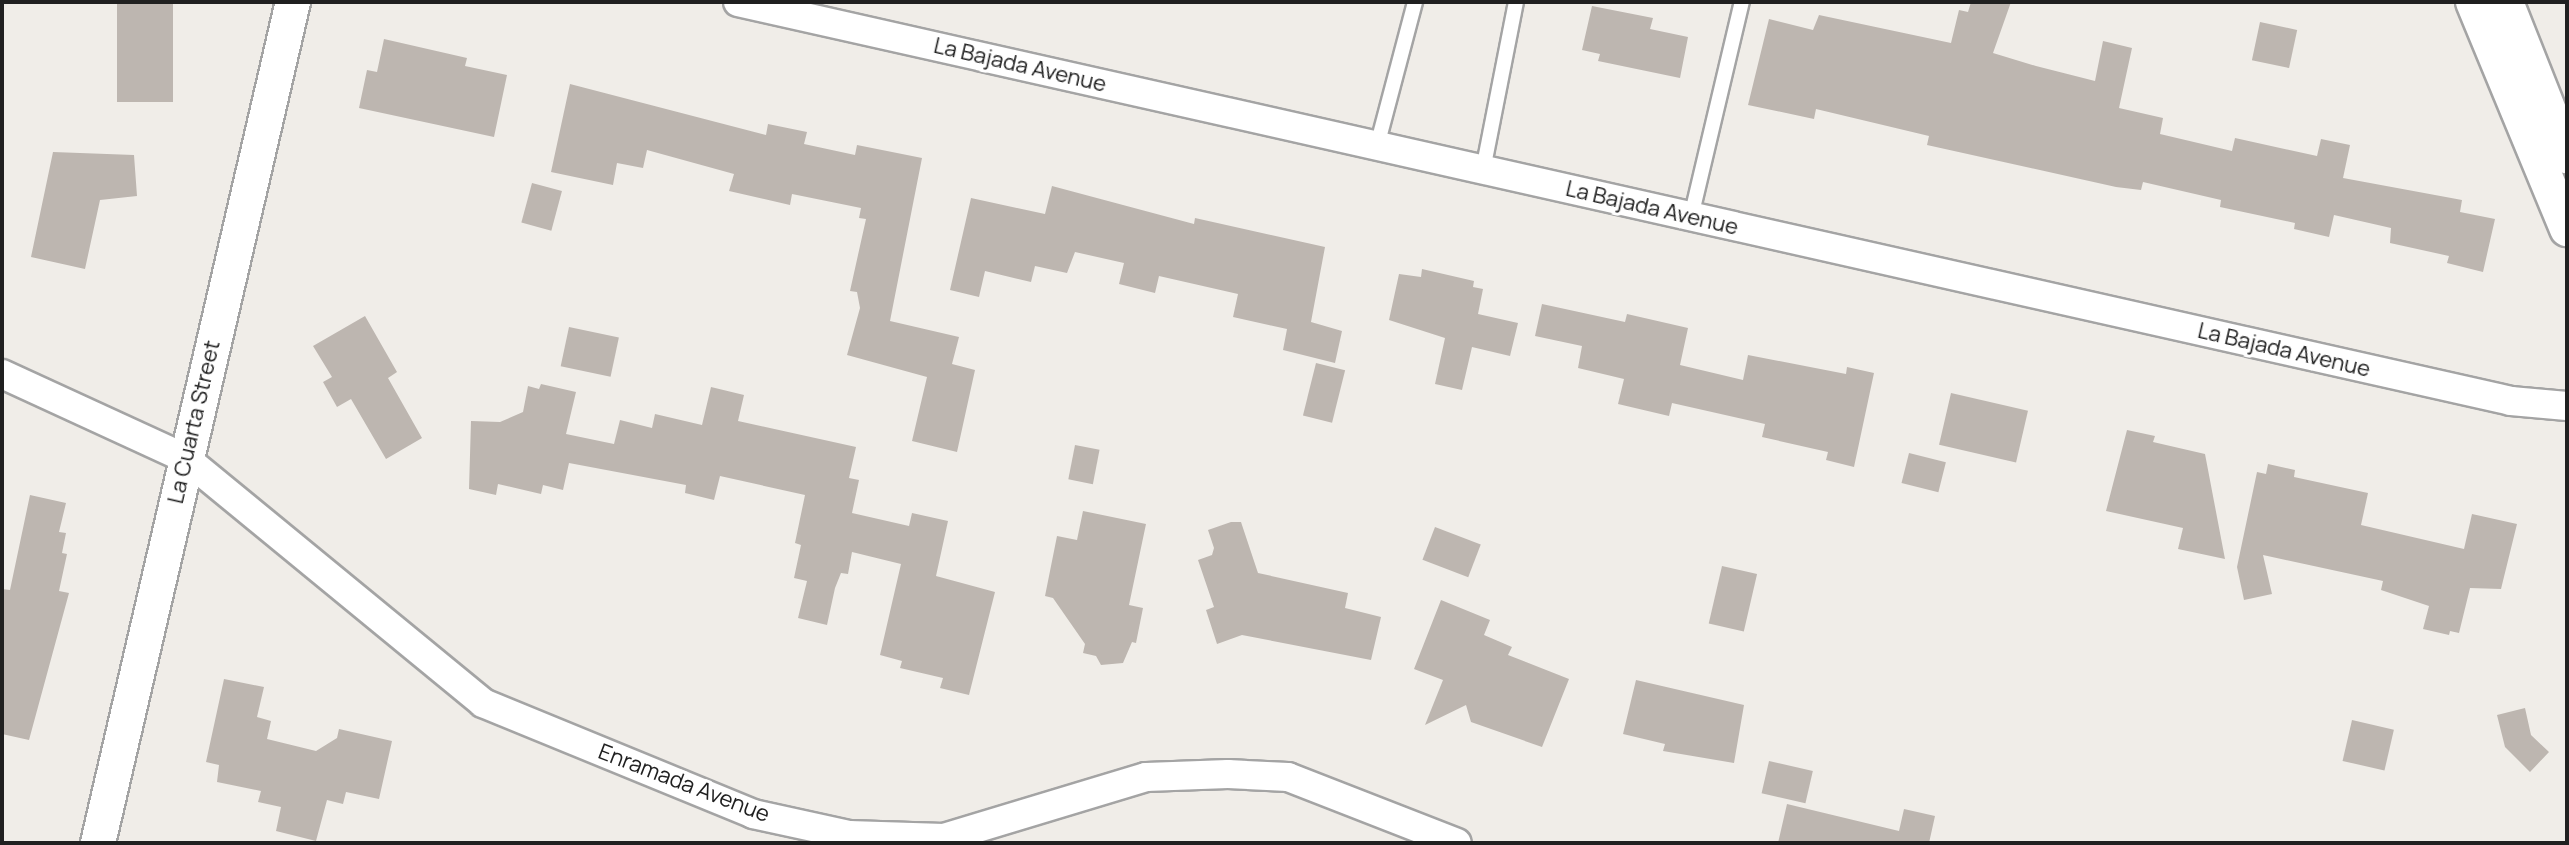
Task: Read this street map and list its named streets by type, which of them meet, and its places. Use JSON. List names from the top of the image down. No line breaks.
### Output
{"streets":{"street":["La Bajada Avenue","La Cuarta Street","Enramada Avenue"]},"crossings":[["La Cuarta Street","Enramada Avenue"]]}
